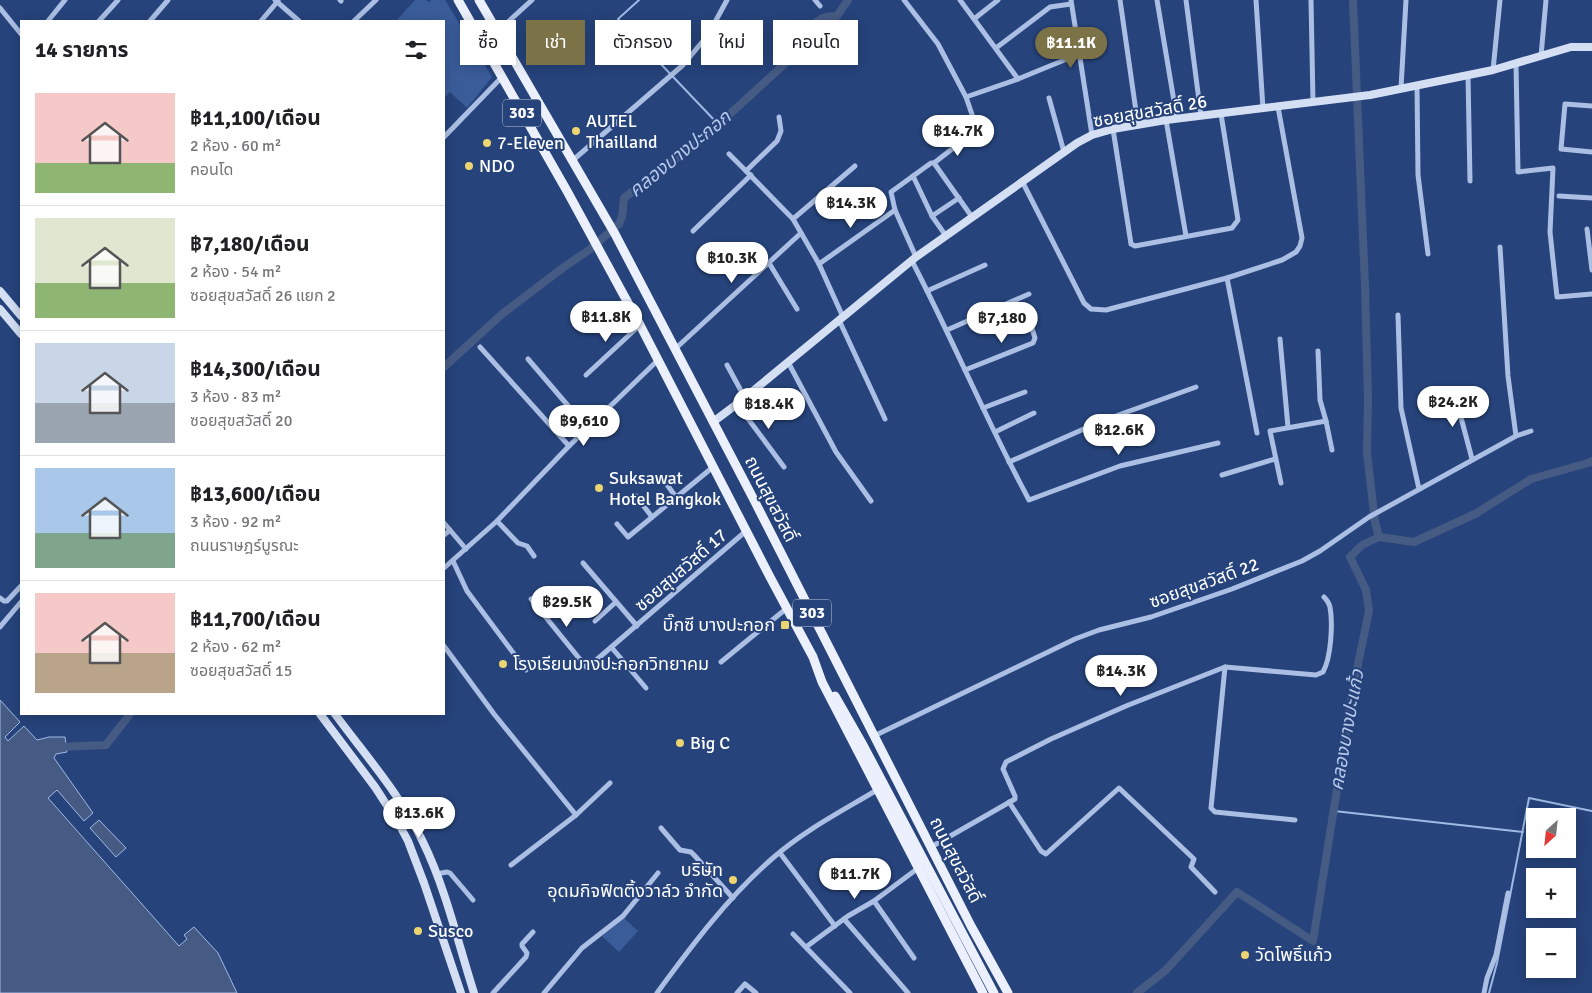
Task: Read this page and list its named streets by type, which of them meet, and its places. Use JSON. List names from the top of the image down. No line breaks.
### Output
{"streets":{"main road":["303","ถนนสุขสวัสดิ์"],"street":["ซอยสุขสวัสดิ์ 26","ซอยสุขสวัสดิ์ 17","ซอยสุขสวัสดิ์ 22"]},"crossings":[["ซอยสุขสวัสดิ์ 26","ถนนสุขสวัสดิ์"],["303","ถนนสุขสวัสดิ์"],["ถนนสุขสวัสดิ์","ซอยสุขสวัสดิ์ 17"],["ถนนสุขสวัสดิ์","ซอยสุขสวัสดิ์ 22"]],"water":["คลองบางปะกอก","คลองบางปะแก้ว"],"places":{"other":["AUTEL Thailland","7-Eleven","NDO","Suksawat Hotel Bangkok","โรงเรียนบางปะกอกวิทยาคม","Big C","บริษัท อุดมกิจฟิตติ้งวาล์ว จำกัด","Susco","วัดโพธิ์แก้ว"],"transit":["บิ๊กซี บางปะกอก"]},"north":"bottom left","page":{"chip":["ซื้อ","เช่า","ตัวกรอง","ใหม่","คอนโด"],"heading":"14 รายการ","price":["฿11.1K","฿14.7K","฿14.3K","฿10.3K","฿11.8K","฿7,180","฿24.2K","฿18.4K","฿9,610","฿12.6K","฿29.5K","฿14.3K","฿13.6K","฿11.7K"],"list":[{"name":"฿11,100/เดือน","note":"2 ห้อง · 60 m² · คอนโด"},{"name":"฿7,180/เดือน","note":"2 ห้อง · 54 m² · ซอยสุขสวัสดิ์ 26 แยก 2"},{"name":"฿14,300/เดือน","note":"3 ห้อง · 83 m² · ซอยสุขสวัสดิ์ 20"},{"name":"฿13,600/เดือน","note":"3 ห้อง · 92 m² · ถนนราษฎร์บูรณะ"},{"name":"฿11,700/เดือน","note":"2 ห้อง · 62 m² · ซอยสุขสวัสดิ์ 15"}],"map_buttons":["+","−"]}}
